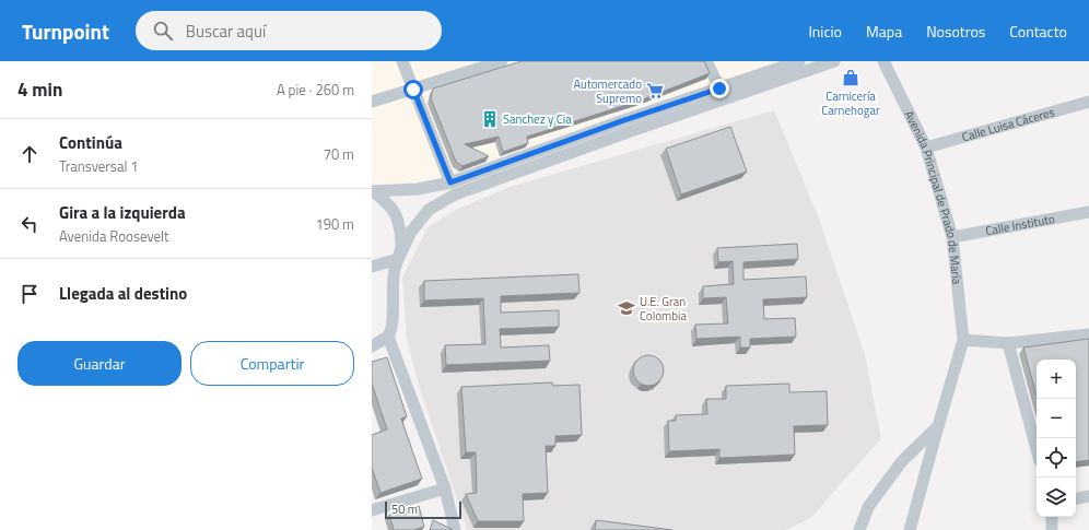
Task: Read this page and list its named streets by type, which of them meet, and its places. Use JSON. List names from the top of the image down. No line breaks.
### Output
{"streets":{"street":["Calle Luisa Cáceres","Avenida Principal de Prado de María","Calle Instituto"]},"crossings":[["Calle Luisa Cáceres","Avenida Principal de Prado de María"],["Avenida Principal de Prado de María","Calle Instituto"]],"places":{"shop":["Carnicería Carnehogar"],"supermarket":["Automercado Supremo"],"building":["Sanchez y Cia"],"school or university":["U.E. Gran Colombia"]},"scale_bar":"50 m","page":{"header":"Turnpoint","search":"Buscar aquí","nav":["Inicio","Mapa","Nosotros","Contacto"],"heading":["4 min","A pie · 260 m"],"list":[["Continúa","Transversal 1","70 m"],["Gira a la izquierda","Avenida Roosevelt","190 m"],"Llegada al destino"],"buttons":["Guardar","Compartir"],"map_buttons":["+","−"],"scale":"50 m"}}
